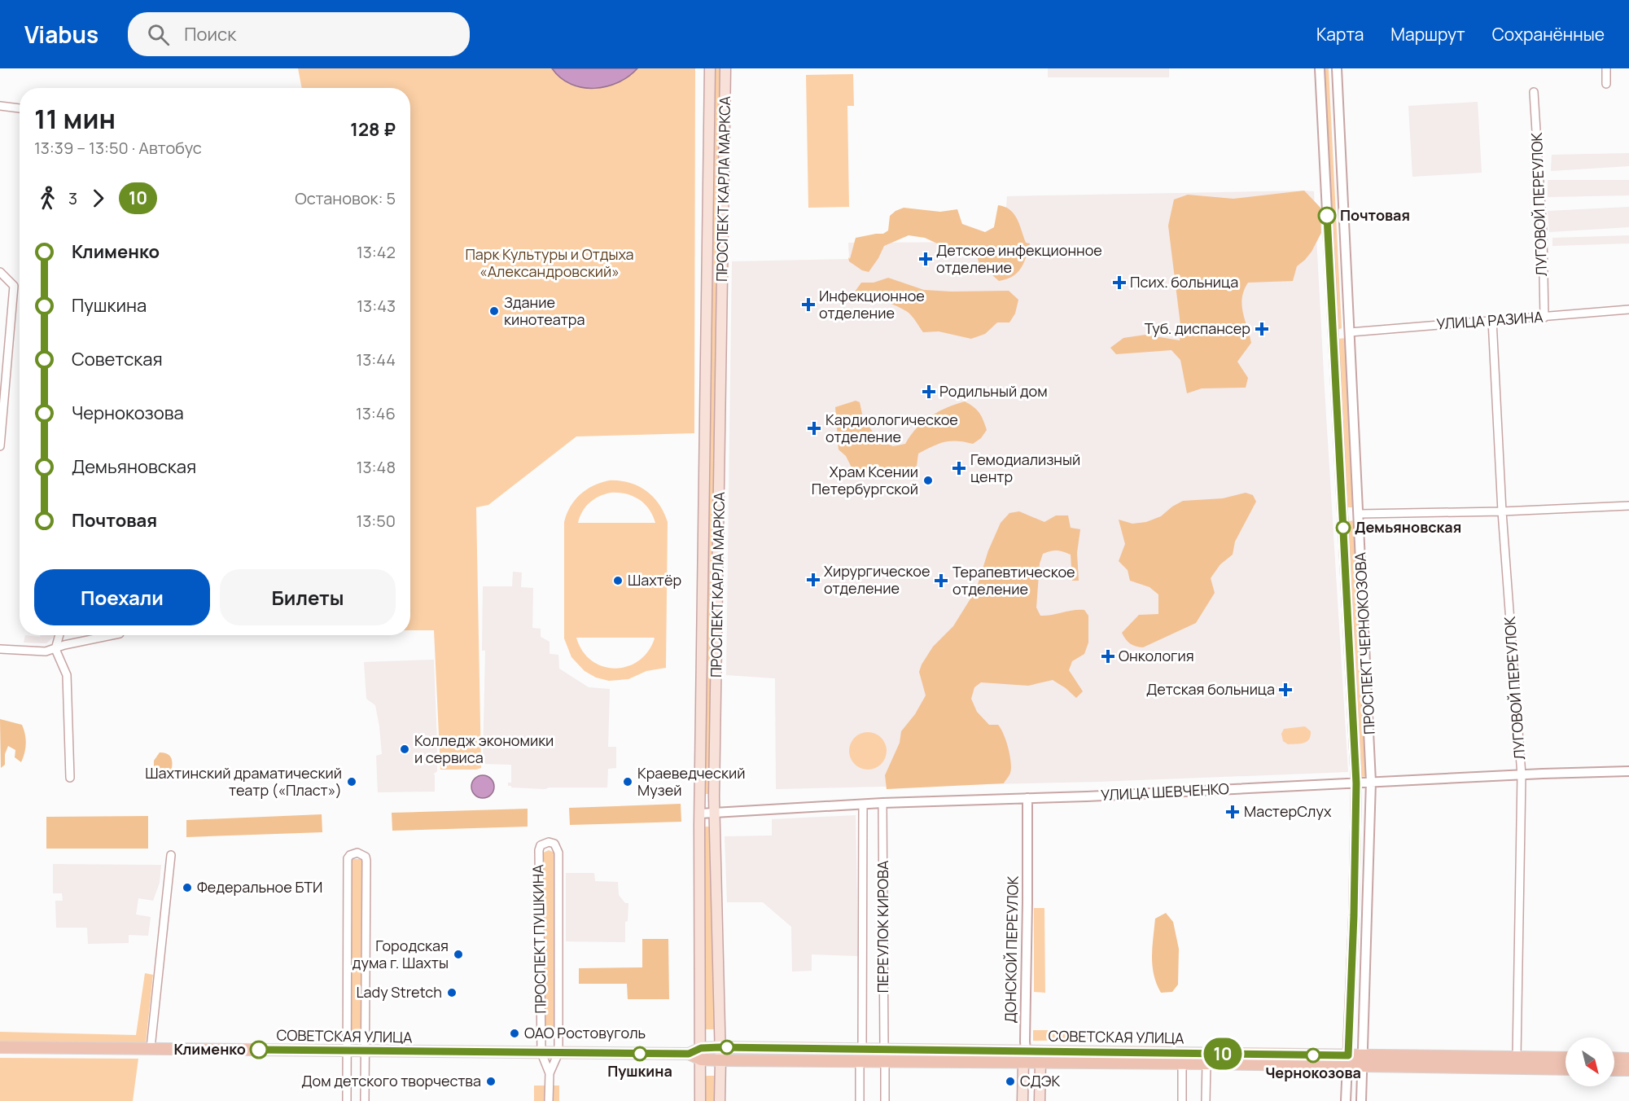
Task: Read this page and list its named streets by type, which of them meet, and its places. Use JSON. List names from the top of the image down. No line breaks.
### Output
{"streets":{"main road":["ПРОСПЕКТ КАРЛА МАРКСА","ДОНСКОЙ ПЕРЕУЛОК","СОВЕТСКАЯ УЛИЦА"],"street":["ЛУГОВОЙ ПЕРЕУЛОК","УЛИЦА РАЗИНА","ПРОСПЕКТ ЧЕРНОКОЗОВА","УЛИЦА ШЕВЧЕНКО","ПЕРЕУЛОК КИРОВА","ПРОСПЕКТ ПУШКИНА"]},"crossings":[["ПРОСПЕКТ КАРЛА МАРКСА","УЛИЦА ШЕВЧЕНКО"],["ПРОСПЕКТ КАРЛА МАРКСА","СОВЕТСКАЯ УЛИЦА"],["ЛУГОВОЙ ПЕРЕУЛОК","УЛИЦА РАЗИНА"],["ЛУГОВОЙ ПЕРЕУЛОК","УЛИЦА ШЕВЧЕНКО"],["ЛУГОВОЙ ПЕРЕУЛОК","СОВЕТСКАЯ УЛИЦА"],["УЛИЦА РАЗИНА","ПРОСПЕКТ ЧЕРНОКОЗОВА"],["ПРОСПЕКТ ЧЕРНОКОЗОВА","УЛИЦА ШЕВЧЕНКО"],["ПРОСПЕКТ ЧЕРНОКОЗОВА","СОВЕТСКАЯ УЛИЦА"],["УЛИЦА ШЕВЧЕНКО","ПЕРЕУЛОК КИРОВА"],["УЛИЦА ШЕВЧЕНКО","ДОНСКОЙ ПЕРЕУЛОК"],["ПЕРЕУЛОК КИРОВА","СОВЕТСКАЯ УЛИЦА"],["ПРОСПЕКТ ПУШКИНА","СОВЕТСКАЯ УЛИЦА"],["ДОНСКОЙ ПЕРЕУЛОК","СОВЕТСКАЯ УЛИЦА"]],"parks":["Парк Культуры и Отдыха «Александровский»"],"places":{"other":["Почтовая","Здание кинотеатра","Храм Ксении Петербургской","Демьяновская","Шахтёр","Колледж экономики и сервиса","Шахтинский драматический театр («Пласт»)","Краеведческий Музей","Федеральное БТИ","Городская дума г. Шахты","Lady Stretch","ОАО Ростовуголь","Клименко","Пушкина","Чернокозова","Дом детского творчества","СДЭК"],"health":["Детское инфекционное отделение","Псих. больница","Инфекционное отделение","Туб. диспансер","Родильный дом","Кардиологическое отделение","Гемодиализный центр","Хирургическое отделение","Терапевтическое отделение","Онкология","Детская больница","МастерСлух"]},"lines":["bus line 10"],"north":"bottom right","page":{"header":"Viabus","search":"Поиск","nav":["Карта","Маршрут","Сохранённые"],"on_map":"10","heading":["11 мин","13:39 – 13:50 · Автобус","128 ₽"],"legs":["3","10","Остановок: 5"],"list":[{"name":"Клименко","value":"13:42"},{"name":"Пушкина","value":"13:43"},{"name":"Советская","value":"13:44"},{"name":"Чернокозова","value":"13:46"},{"name":"Демьяновская","value":"13:48"},{"name":"Почтовая","value":"13:50"}],"buttons":["Поехали","Билеты"]}}
